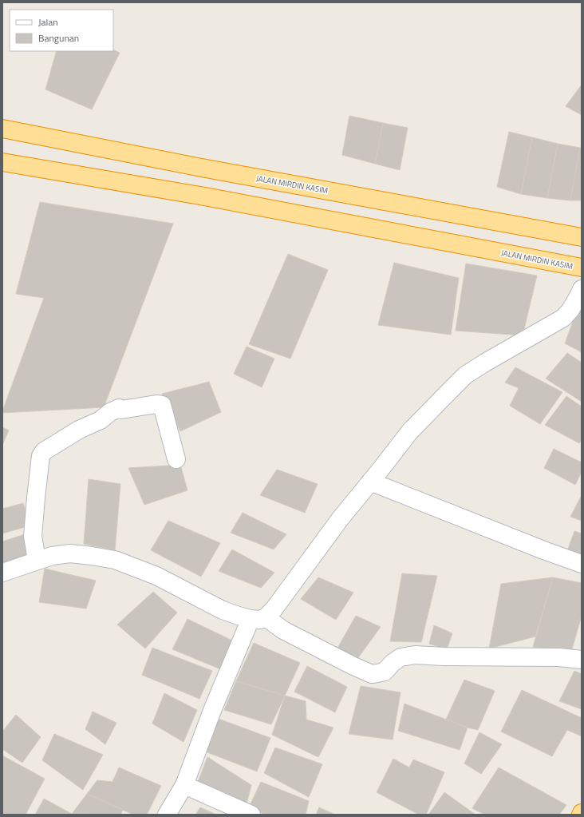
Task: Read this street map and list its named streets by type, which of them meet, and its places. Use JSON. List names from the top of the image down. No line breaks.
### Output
{"streets":{"highway":["JALAN MIRDIN KASIM"]},"legend":["Jalan","Bangunan"]}
